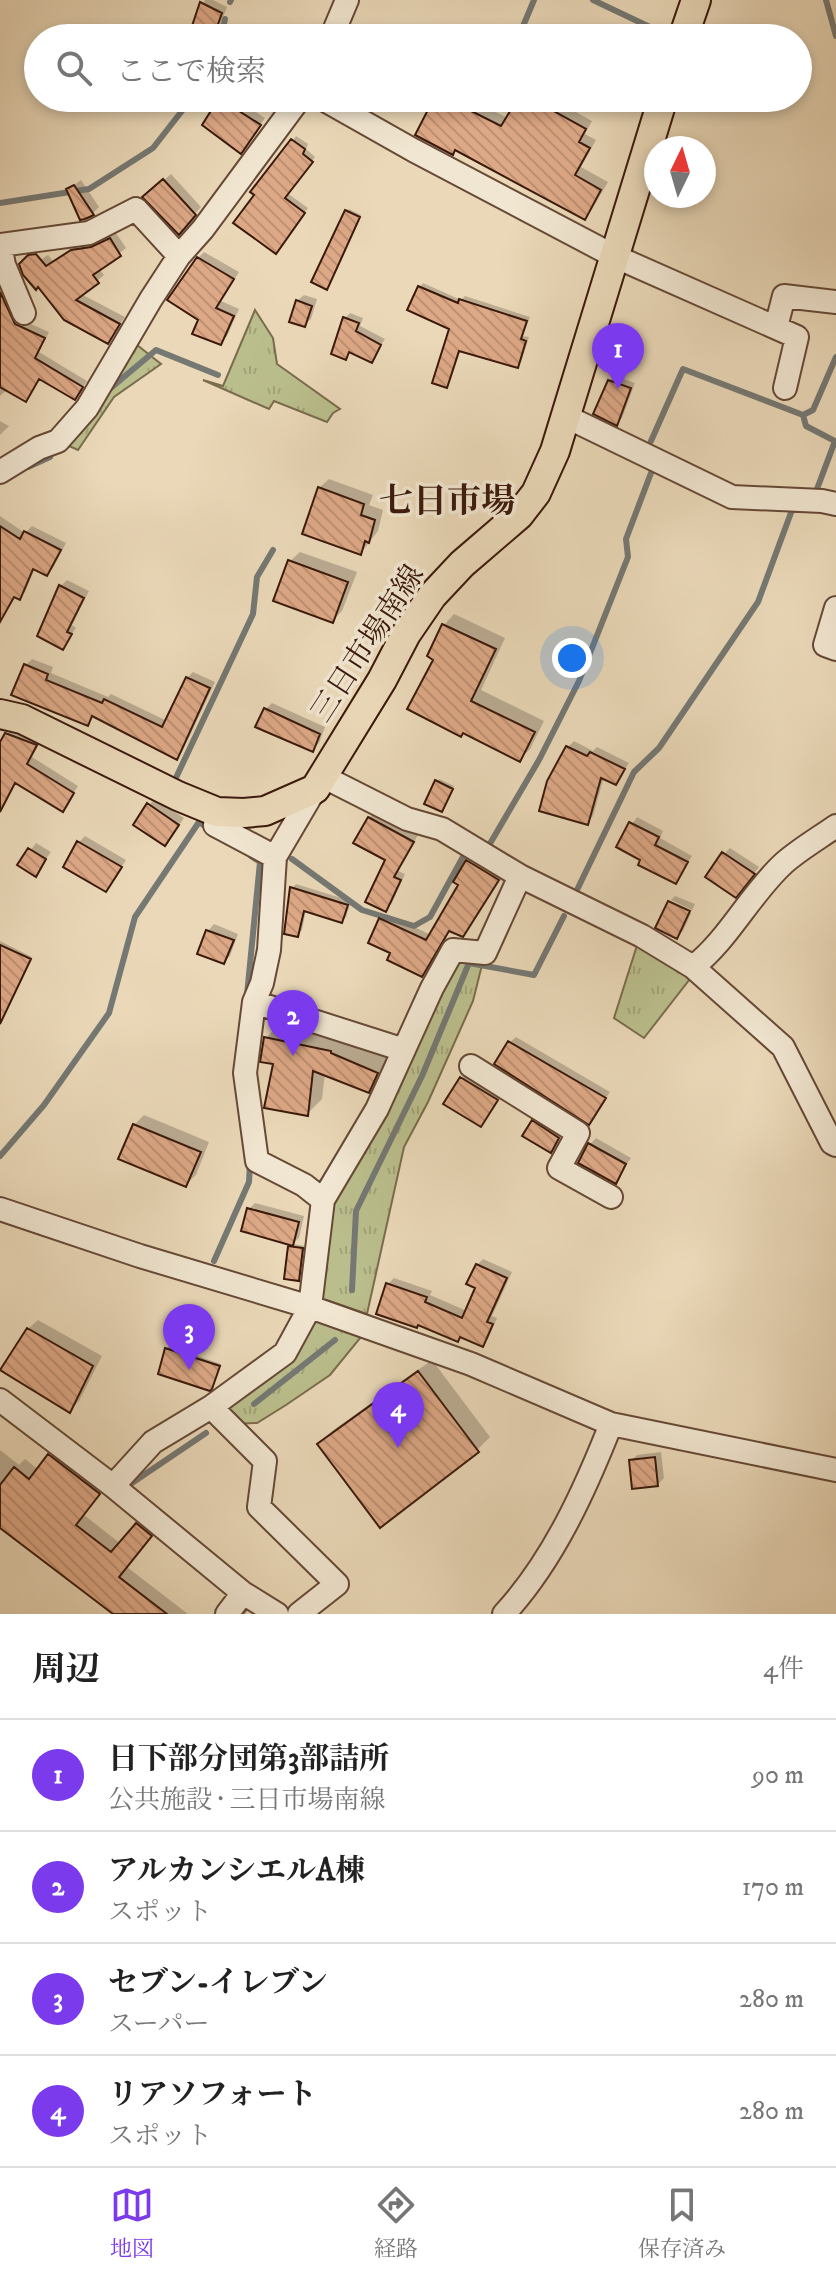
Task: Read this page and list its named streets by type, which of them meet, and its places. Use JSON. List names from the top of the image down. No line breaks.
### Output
{"streets":{"main road":["三日市場南線"]},"districts":["七日市場"],"north":"top","page":{"search":"ここで検索","pins":["1","2","3","4"],"heading":["周辺","4件"],"list":[{"mark":"1","name":"日下部分団第3部詰所","note":"公共施設 · 三日市場南線","value":"90 m"},{"mark":"2","name":"アルカンシエルA棟","note":"スポット","value":"170 m"},{"mark":"3","name":"セブン-イレブン","note":"スーパー","value":"280 m"},{"mark":"4","name":"リアソフォート","note":"スポット","value":"280 m"}],"nav":["地図","経路","保存済み"]}}
